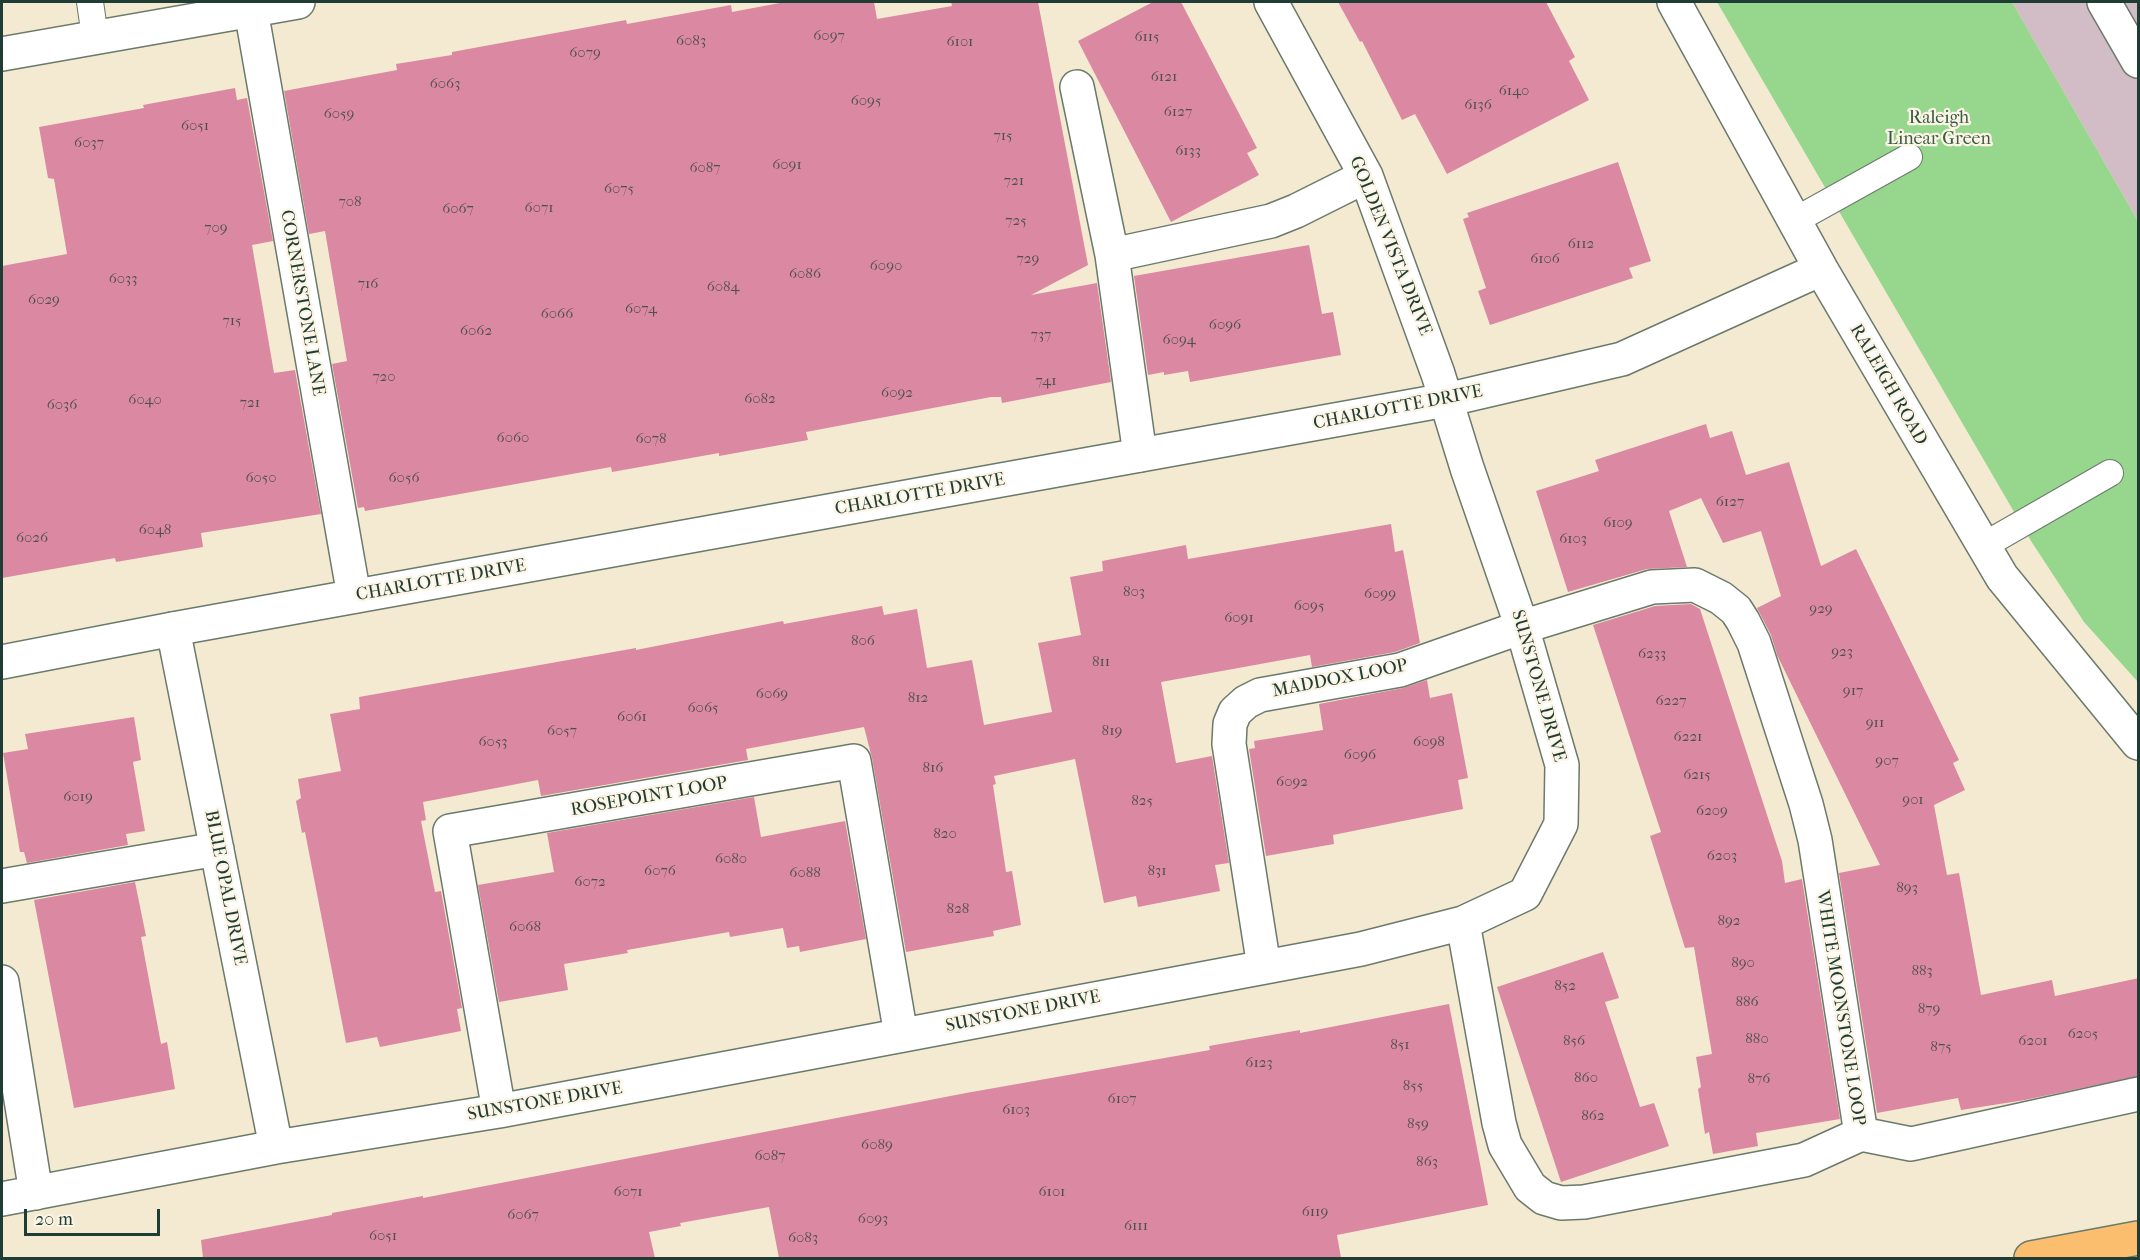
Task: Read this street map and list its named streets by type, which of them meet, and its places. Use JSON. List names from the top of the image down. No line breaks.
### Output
{"streets":{"street":["GOLDEN VISTA DRIVE","CORNERSTONE LANE","RALEIGH ROAD","CHARLOTTE DRIVE","MADDOX LOOP","SUNSTONE DRIVE","ROSEPOINT LOOP","BLUE OPAL DRIVE","WHITE MOONSTONE LOOP"]},"crossings":[["GOLDEN VISTA DRIVE","CHARLOTTE DRIVE"],["GOLDEN VISTA DRIVE","SUNSTONE DRIVE"],["CORNERSTONE LANE","CHARLOTTE DRIVE"],["RALEIGH ROAD","CHARLOTTE DRIVE"],["CHARLOTTE DRIVE","SUNSTONE DRIVE"],["CHARLOTTE DRIVE","BLUE OPAL DRIVE"],["MADDOX LOOP","SUNSTONE DRIVE"],["MADDOX LOOP","WHITE MOONSTONE LOOP"],["SUNSTONE DRIVE","ROSEPOINT LOOP"],["SUNSTONE DRIVE","BLUE OPAL DRIVE"],["SUNSTONE DRIVE","WHITE MOONSTONE LOOP"]],"parks":["Raleigh Linear Green"],"house_numbers":["6097","6115","6083","6101","6079","6121","6063","6140","6095","6136","6127","6059","6051","715","6037","6133","6091","6087","721","6075","708","6071","6067","725","709","6112","729","6106","6090","6086","6033","716","6084","6029","6074","6066","715","6096","6062","737","6094","720","741","6092","6082","6040","721","6036","6060","6078","6050","6056","6127","6109","6048","6026","6103","803","6099","6095","929","6091","806","923","6233","811","917","6069","812","6227","6065","6061","911","6057","819","6221","6053","6098","6096","907","816","6215","6092","6019","901","825","6209","820","6203","6080","6076","831","6088","6072","893","828","892","6068","890","883","852","886","879","6205","880","856","6201","851","875","6123","860","876","855","6107","6103","862","859","6089","6087","863","6071","6101","6119","6067","6093","6111","6051","6083"],"scale_bar":"20 m"}
